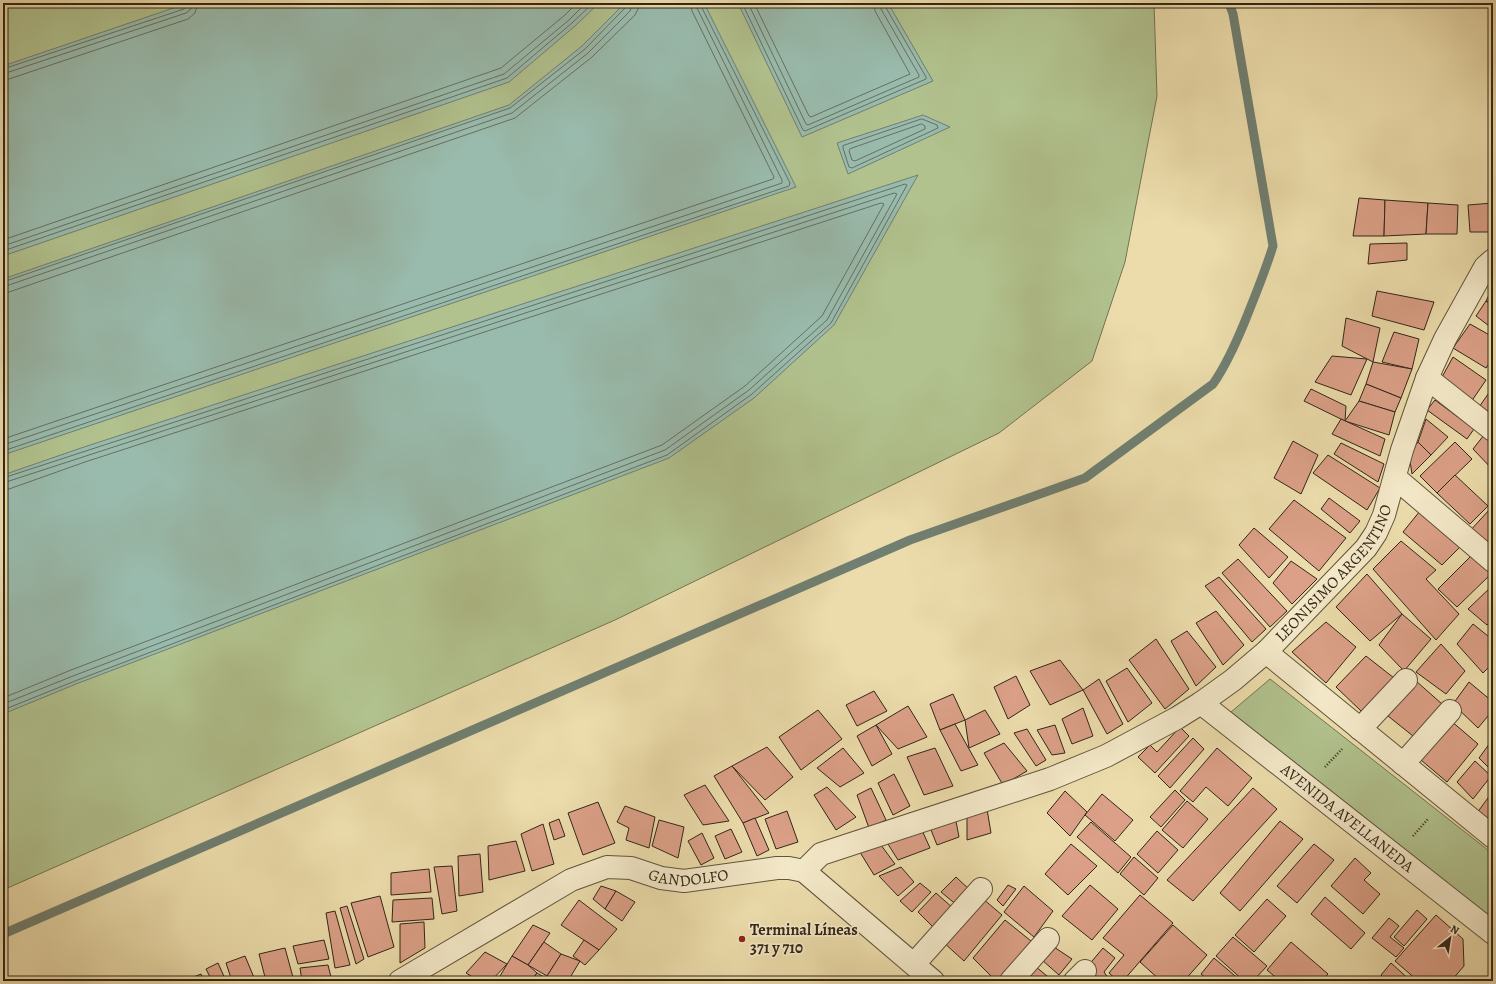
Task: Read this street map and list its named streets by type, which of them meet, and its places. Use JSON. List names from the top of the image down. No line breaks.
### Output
{"streets":{"street":["LEONISIMO ARGENTINO","AVENIDA AVELLANEDA","GANDOLFO"]},"crossings":[["LEONISIMO ARGENTINO","AVENIDA AVELLANEDA"],["LEONISIMO ARGENTINO","GANDOLFO"]],"places":["Terminal Líneas 371 y 710"],"north":"top right"}
